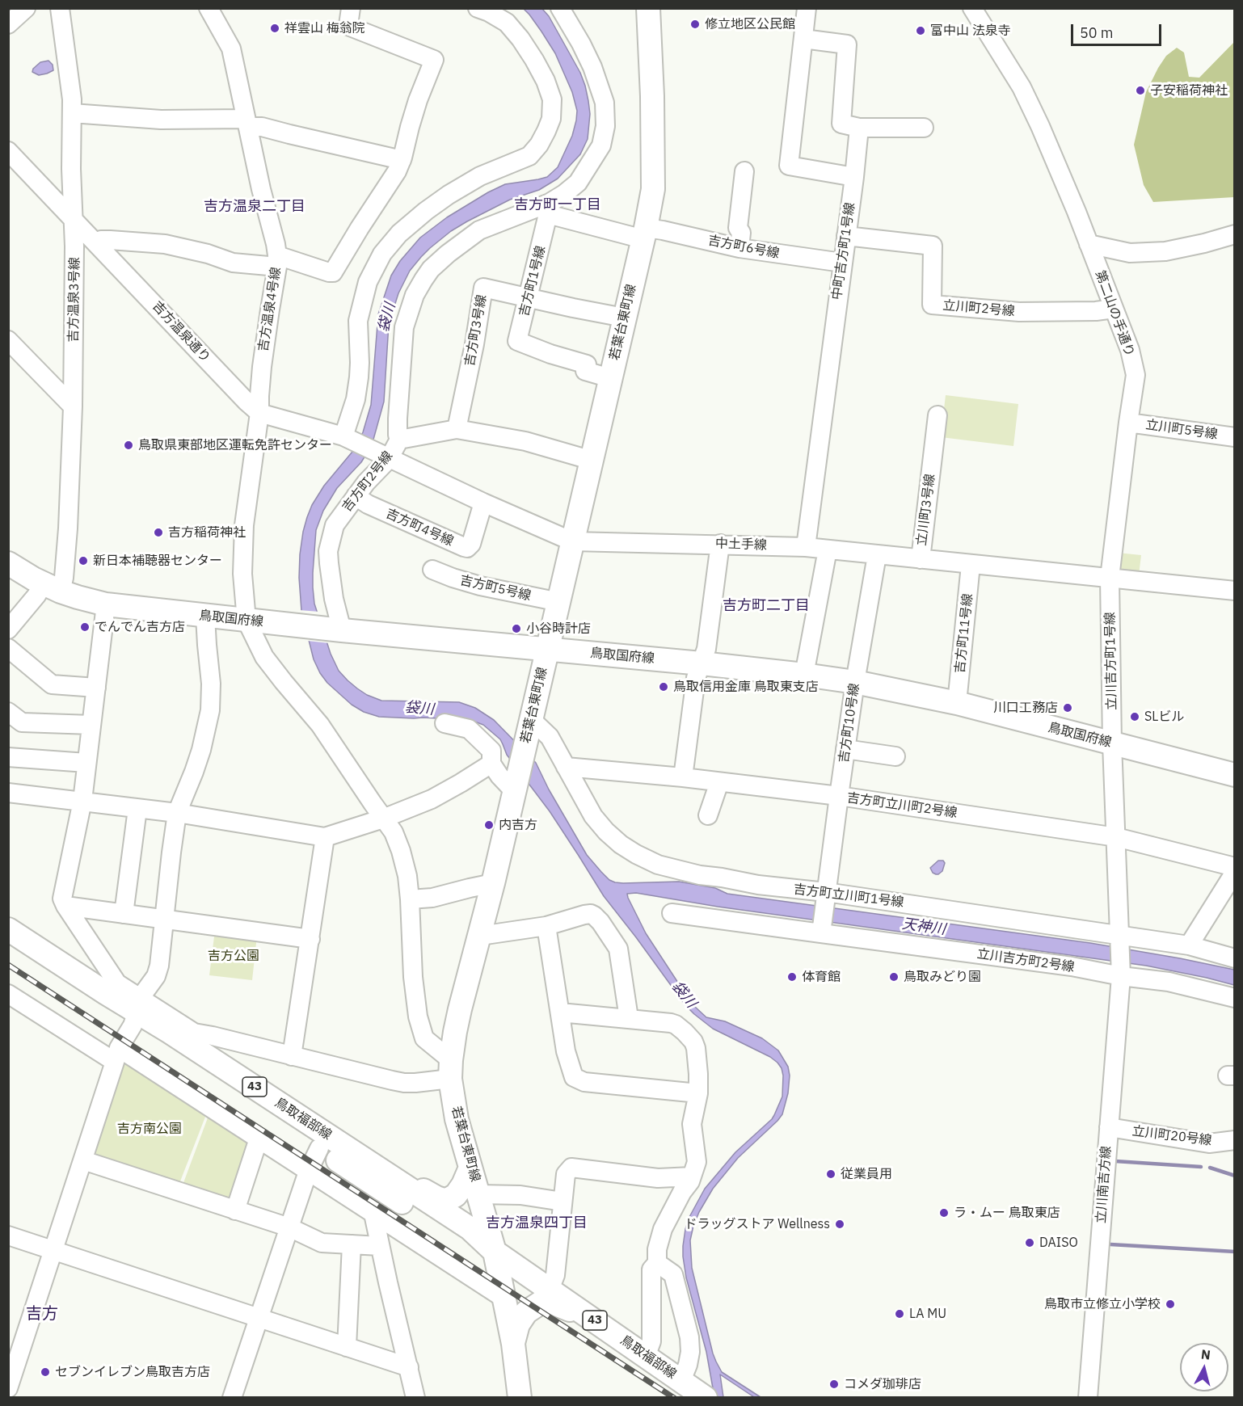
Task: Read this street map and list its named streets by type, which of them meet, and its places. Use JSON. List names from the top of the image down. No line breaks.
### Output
{"streets":{"main road":["若葉台東町線","鳥取国府線","43","鳥取福部線"],"street":["吉方町6号線","中町吉方町1号線","吉方町1号線","吉方温泉3号線","立川町2号線","吉方温泉4号線","第二山の手通り","吉方町3号線","吉方温泉通り","立川町5号線","吉方町2号線","立川町3号線","吉方町4号線","中土手線","吉方町5号線","吉方町11号線","立川吉方町1号線","吉方町10号線","吉方町立川町2号線","吉方町立川町1号線","立川吉方町2号線","立川町20号線","立川南吉方線"]},"crossings":[["吉方町6号線","中町吉方町1号線"],["吉方町6号線","若葉台東町線"],["中町吉方町1号線","立川町2号線"],["中町吉方町1号線","中土手線"],["吉方町1号線","若葉台東町線"],["吉方町1号線","吉方町3号線"],["吉方温泉3号線","吉方温泉通り"],["吉方温泉3号線","鳥取国府線"],["立川町2号線","第二山の手通り"],["吉方温泉4号線","吉方温泉通り"],["吉方温泉4号線","鳥取国府線"],["第二山の手通り","立川町5号線"],["第二山の手通り","中土手線"],["第二山の手通り","立川吉方町1号線"],["若葉台東町線","吉方町3号線"],["若葉台東町線","吉方町2号線"],["若葉台東町線","中土手線"],["若葉台東町線","吉方町5号線"],["若葉台東町線","鳥取国府線"],["若葉台東町線","吉方町立川町1号線"],["若葉台東町線","鳥取福部線"],["吉方町3号線","吉方町2号線"],["吉方温泉通り","吉方町2号線"],["吉方温泉通り","中土手線"],["吉方町2号線","吉方町4号線"],["吉方町2号線","中土手線"],["吉方町2号線","鳥取国府線"],["立川町3号線","中土手線"],["吉方町4号線","中土手線"],["中土手線","吉方町11号線"],["中土手線","立川吉方町1号線"],["中土手線","吉方町10号線"],["鳥取国府線","吉方町11号線"],["鳥取国府線","立川吉方町1号線"],["鳥取国府線","吉方町10号線"],["吉方町10号線","吉方町立川町2号線"],["吉方町10号線","吉方町立川町1号線"],["吉方町10号線","立川吉方町2号線"],["吉方町立川町2号線","吉方町立川町1号線"],["吉方町立川町1号線","立川南吉方線"],["立川吉方町2号線","立川南吉方線"],["立川町20号線","立川南吉方線"]],"districts":["吉方町一丁目","吉方温泉二丁目","吉方町二丁目","吉方温泉四丁目","吉方"],"water":["袋川","天神川"],"parks":["吉方公園","吉方南公園"],"places":["修立地区公民館","祥雲山 梅翁院","富中山 法泉寺","子安稲荷神社","鳥取県東部地区運転免許センター","吉方稲荷神社","新日本補聴器センター","でんでん吉方店","小谷時計店","鳥取信用金庫 鳥取東支店","川口工務店","SLビル","内吉方","体育館","鳥取みどり園","従業員用","ラ・ムー 鳥取東店","ドラッグストア Wellness","DAISO","鳥取市立修立小学校","LA MU","セブンイレブン鳥取吉方店","コメダ珈琲店"],"scale_bar":"50 m","north":"top"}
